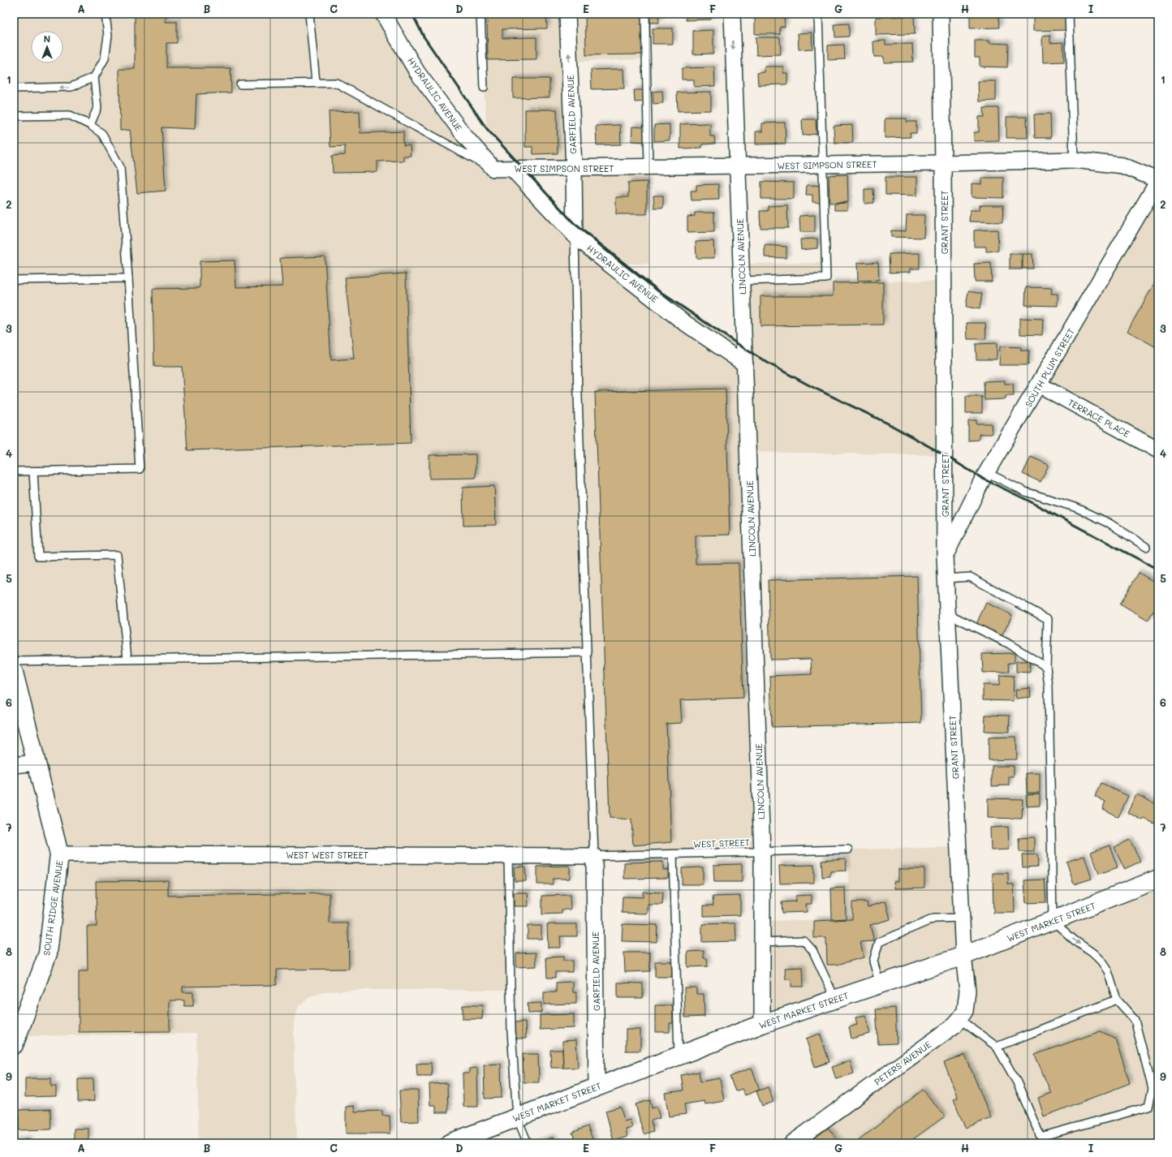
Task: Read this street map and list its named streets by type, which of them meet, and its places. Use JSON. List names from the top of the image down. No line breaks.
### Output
{"streets":{"main road":["SOUTH RIDGE AVENUE","WEST MARKET STREET"],"street":["HYDRAULIC AVENUE","GARFIELD AVENUE","WEST SIMPSON STREET","GRANT STREET","LINCOLN AVENUE","SOUTH PLUM STREET","TERRACE PLACE","WEST WEST STREET","PETERS AVENUE"],"lane":["WEST STREET"]},"crossings":[["HYDRAULIC AVENUE","GARFIELD AVENUE"],["HYDRAULIC AVENUE","WEST SIMPSON STREET"],["HYDRAULIC AVENUE","LINCOLN AVENUE"],["GARFIELD AVENUE","WEST SIMPSON STREET"],["GARFIELD AVENUE","WEST STREET"],["GARFIELD AVENUE","WEST WEST STREET"],["GARFIELD AVENUE","WEST MARKET STREET"],["WEST SIMPSON STREET","GRANT STREET"],["WEST SIMPSON STREET","LINCOLN AVENUE"],["WEST SIMPSON STREET","SOUTH PLUM STREET"],["GRANT STREET","SOUTH PLUM STREET"],["GRANT STREET","WEST MARKET STREET"],["GRANT STREET","PETERS AVENUE"],["LINCOLN AVENUE","WEST STREET"],["LINCOLN AVENUE","WEST MARKET STREET"],["SOUTH PLUM STREET","TERRACE PLACE"],["WEST STREET","WEST WEST STREET"],["WEST WEST STREET","SOUTH RIDGE AVENUE"],["WEST MARKET STREET","PETERS AVENUE"]],"north":"top","grid":{"columns":["A","B","C","D","E","F","G","H","I"],"rows":["1","2","3","4","5","6","7","8","9"]}}
